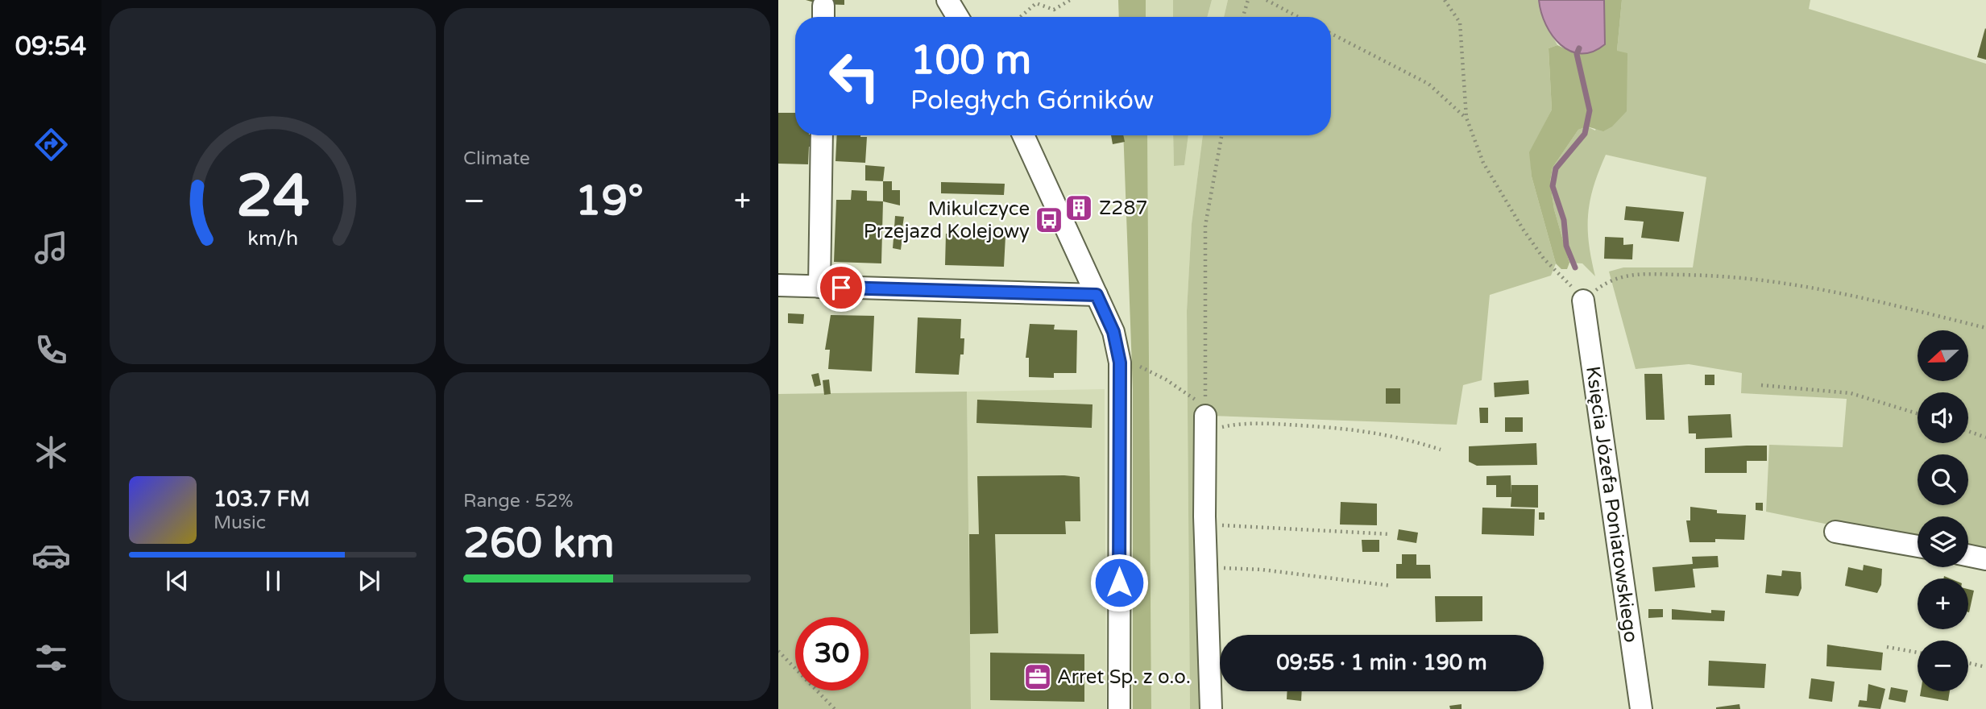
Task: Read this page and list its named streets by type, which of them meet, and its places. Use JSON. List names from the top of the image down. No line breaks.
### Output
{"streets":{"street":["Księcia Józefa Poniatowskiego"]},"places":{"building":["Z287"],"bus stop":["Mikulczyce Przejazd Kolejowy"],"office":["Arret Sp. z o.o."]},"north":"left","page":{"tabs":"09:54","tile":["Climate",["Range · 52%","260 km"]],"turn":["100 m","Poległych Górników"],"heat":["−","19°","+"],"map_buttons":["+","−"],"song":["103.7 FM","Music"],"limit":"30","trip":"09:55 · 1 min · 190 m","gauge":["24","km/h"]}}
